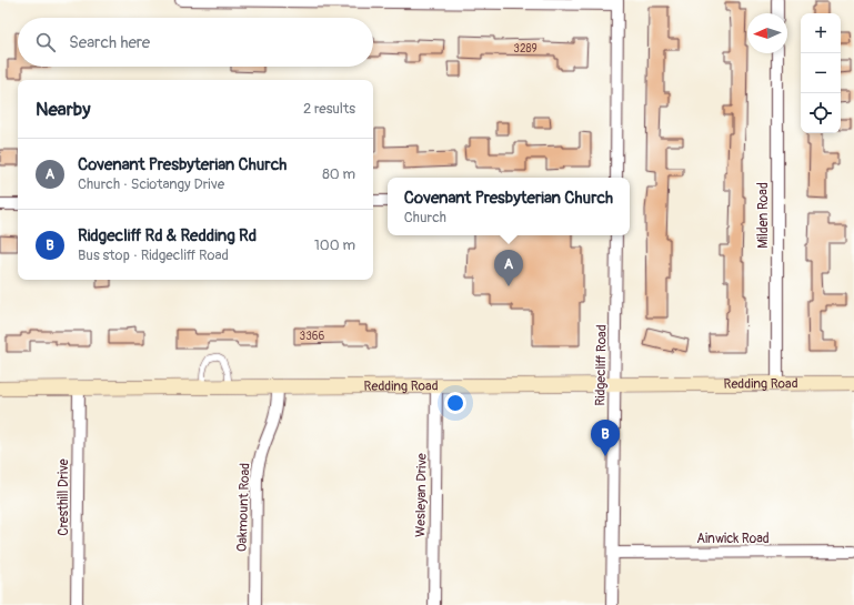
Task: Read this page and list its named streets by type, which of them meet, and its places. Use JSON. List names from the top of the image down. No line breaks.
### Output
{"streets":{"main road":["Redding Road"],"street":["Milden Road","Ridgecliff Road","Wesleyan Drive","Cresthill Drive","Oakmount Road","Ainwick Road"]},"crossings":[["Milden Road","Redding Road"],["Ridgecliff Road","Redding Road"],["Ridgecliff Road","Ainwick Road"],["Redding Road","Wesleyan Drive"],["Redding Road","Cresthill Drive"],["Redding Road","Oakmount Road"]],"house_numbers":["3289","3366"],"north":"left","page":{"map_buttons":["+","−"],"search":"Search here","heading":["Nearby","2 results"],"list":[{"mark":"A","name":"Covenant Presbyterian Church","note":"Church · Sciotangy Drive","value":"80 m"},{"mark":"B","name":"Ridgecliff Rd & Redding Rd","note":"Bus stop · Ridgecliff Road","value":"100 m"}],"popup":["Covenant Presbyterian Church","Church"],"pins":["A","B"]}}
